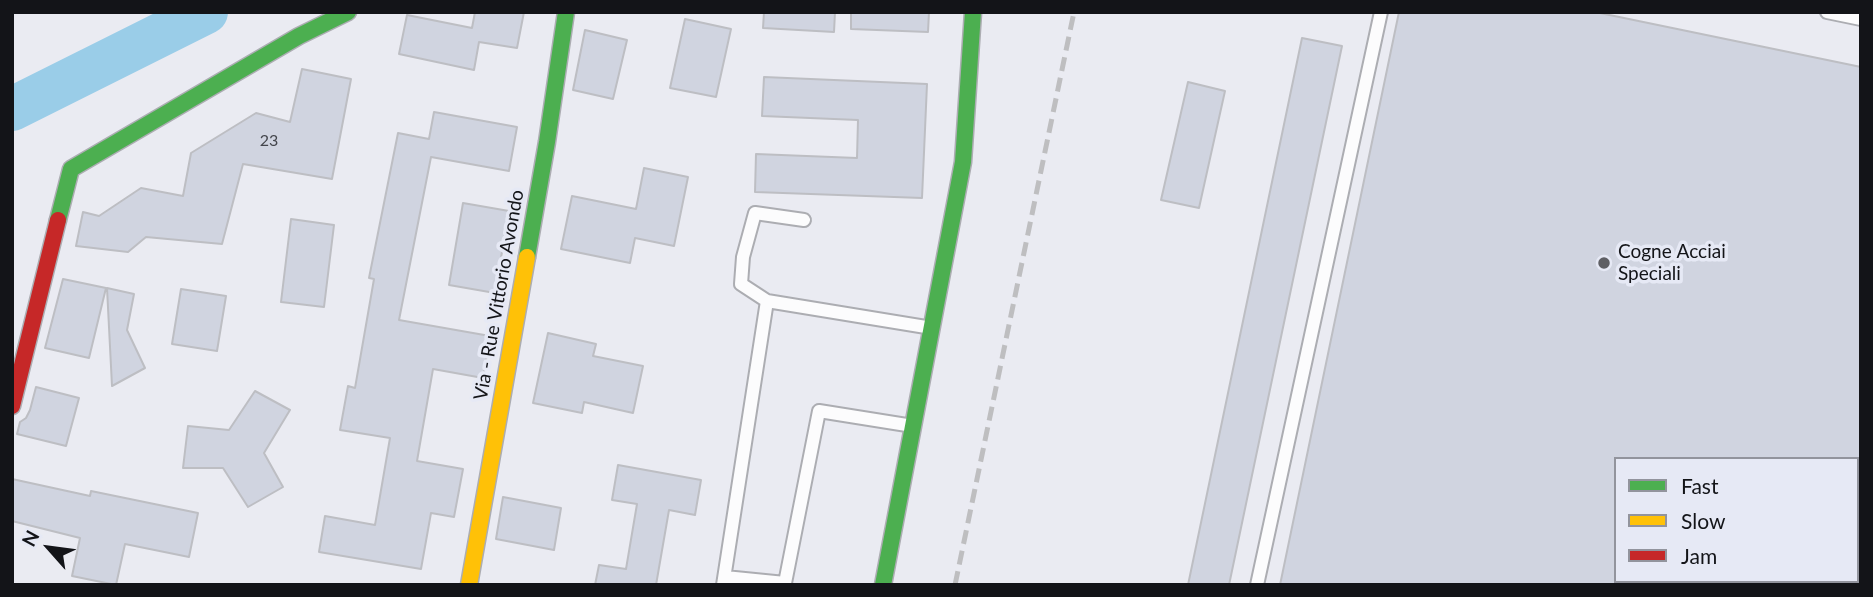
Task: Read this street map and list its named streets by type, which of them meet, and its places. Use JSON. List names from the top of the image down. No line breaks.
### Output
{"streets":{"street":["Via - Rue Vittorio Avondo"]},"places":["Cogne Acciai Speciali"],"house_numbers":["23"],"legend":["Fast","Slow","Jam"],"north":"top left"}
